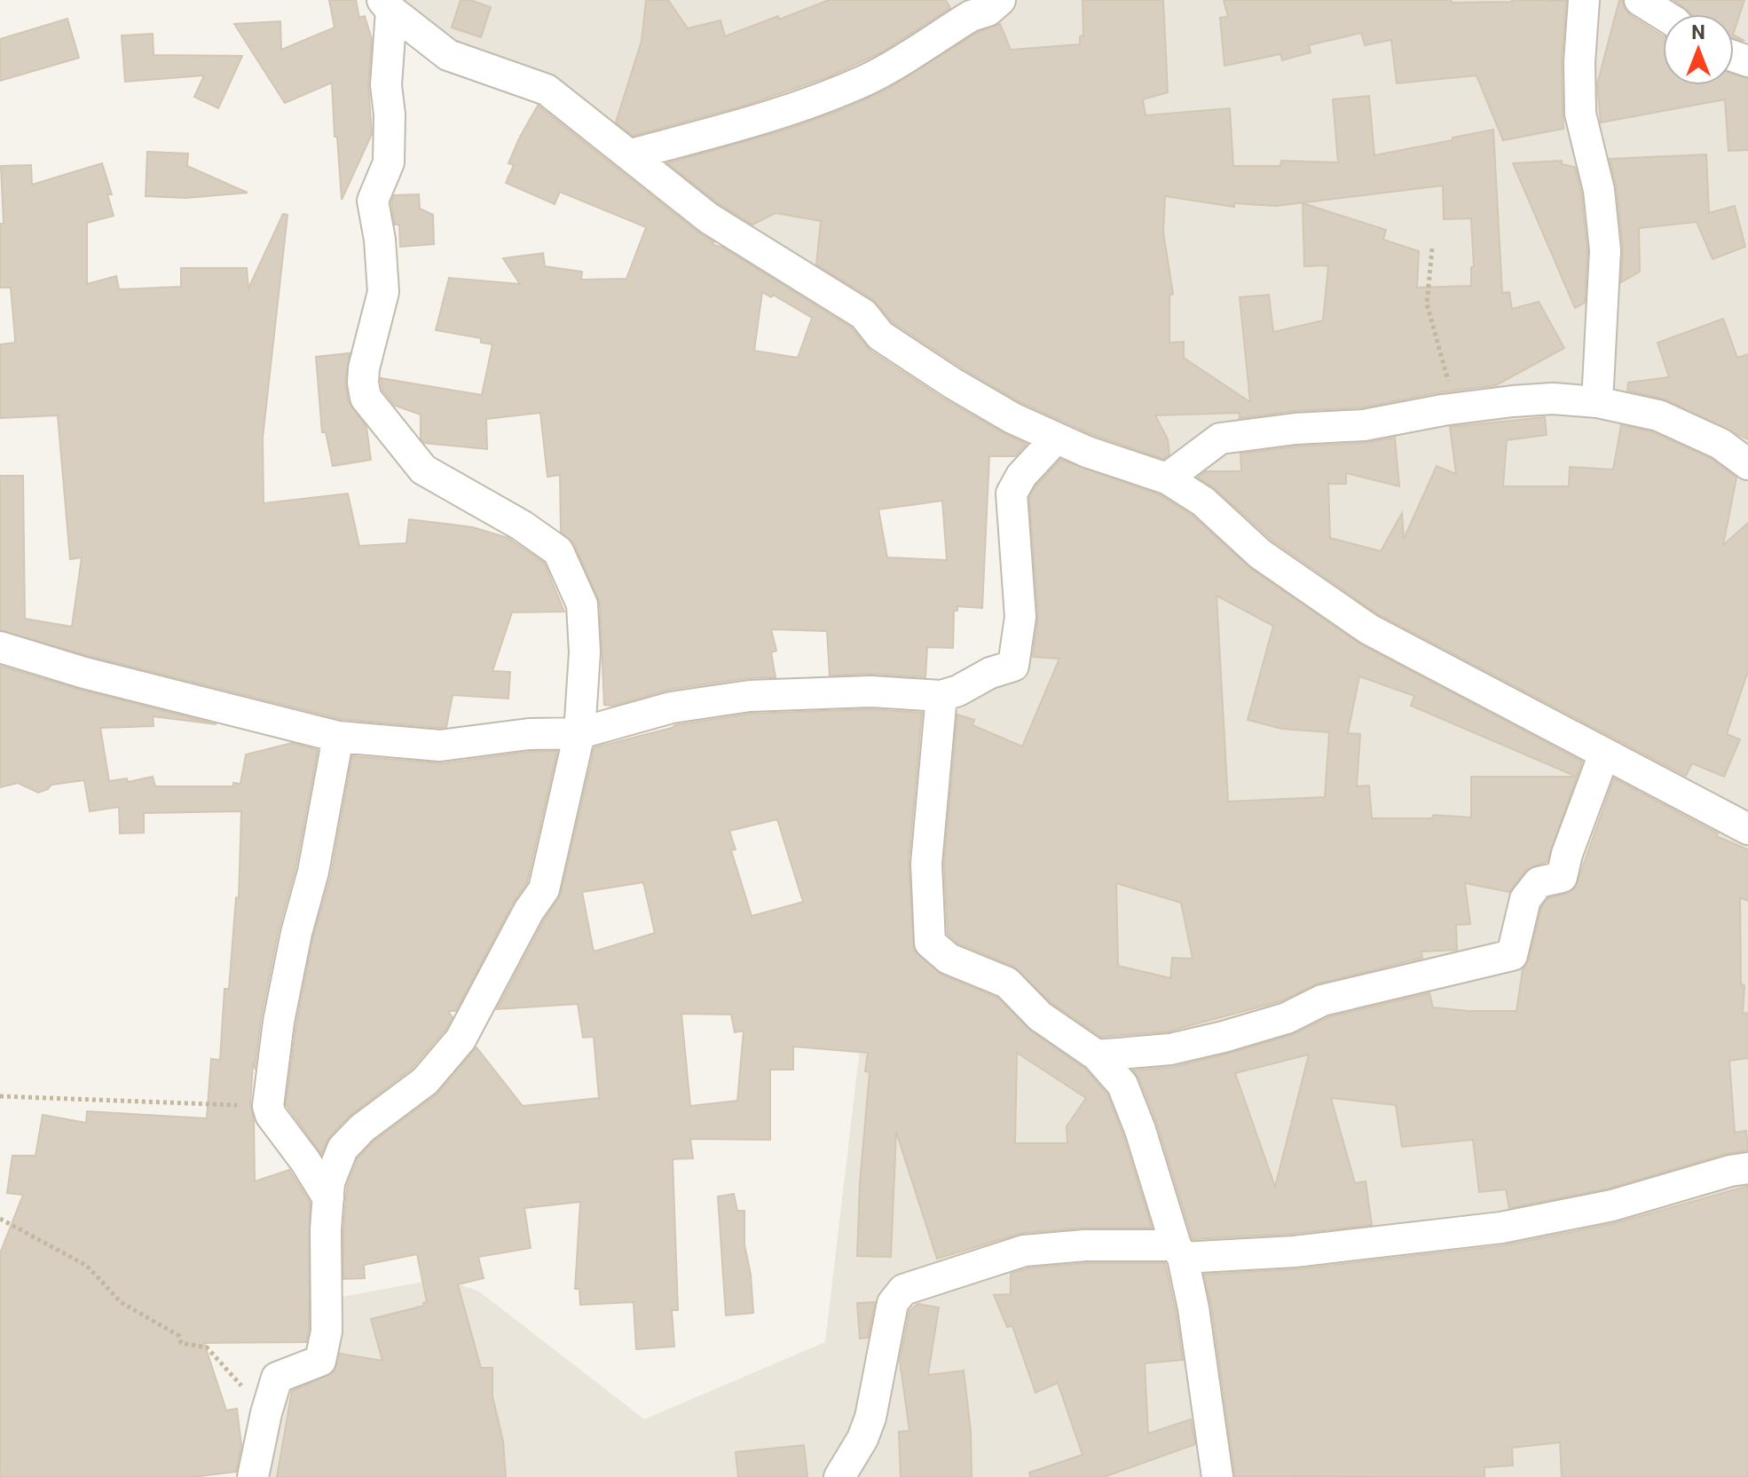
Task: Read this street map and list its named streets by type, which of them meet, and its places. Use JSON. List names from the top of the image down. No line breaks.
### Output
{"north":"top"}
